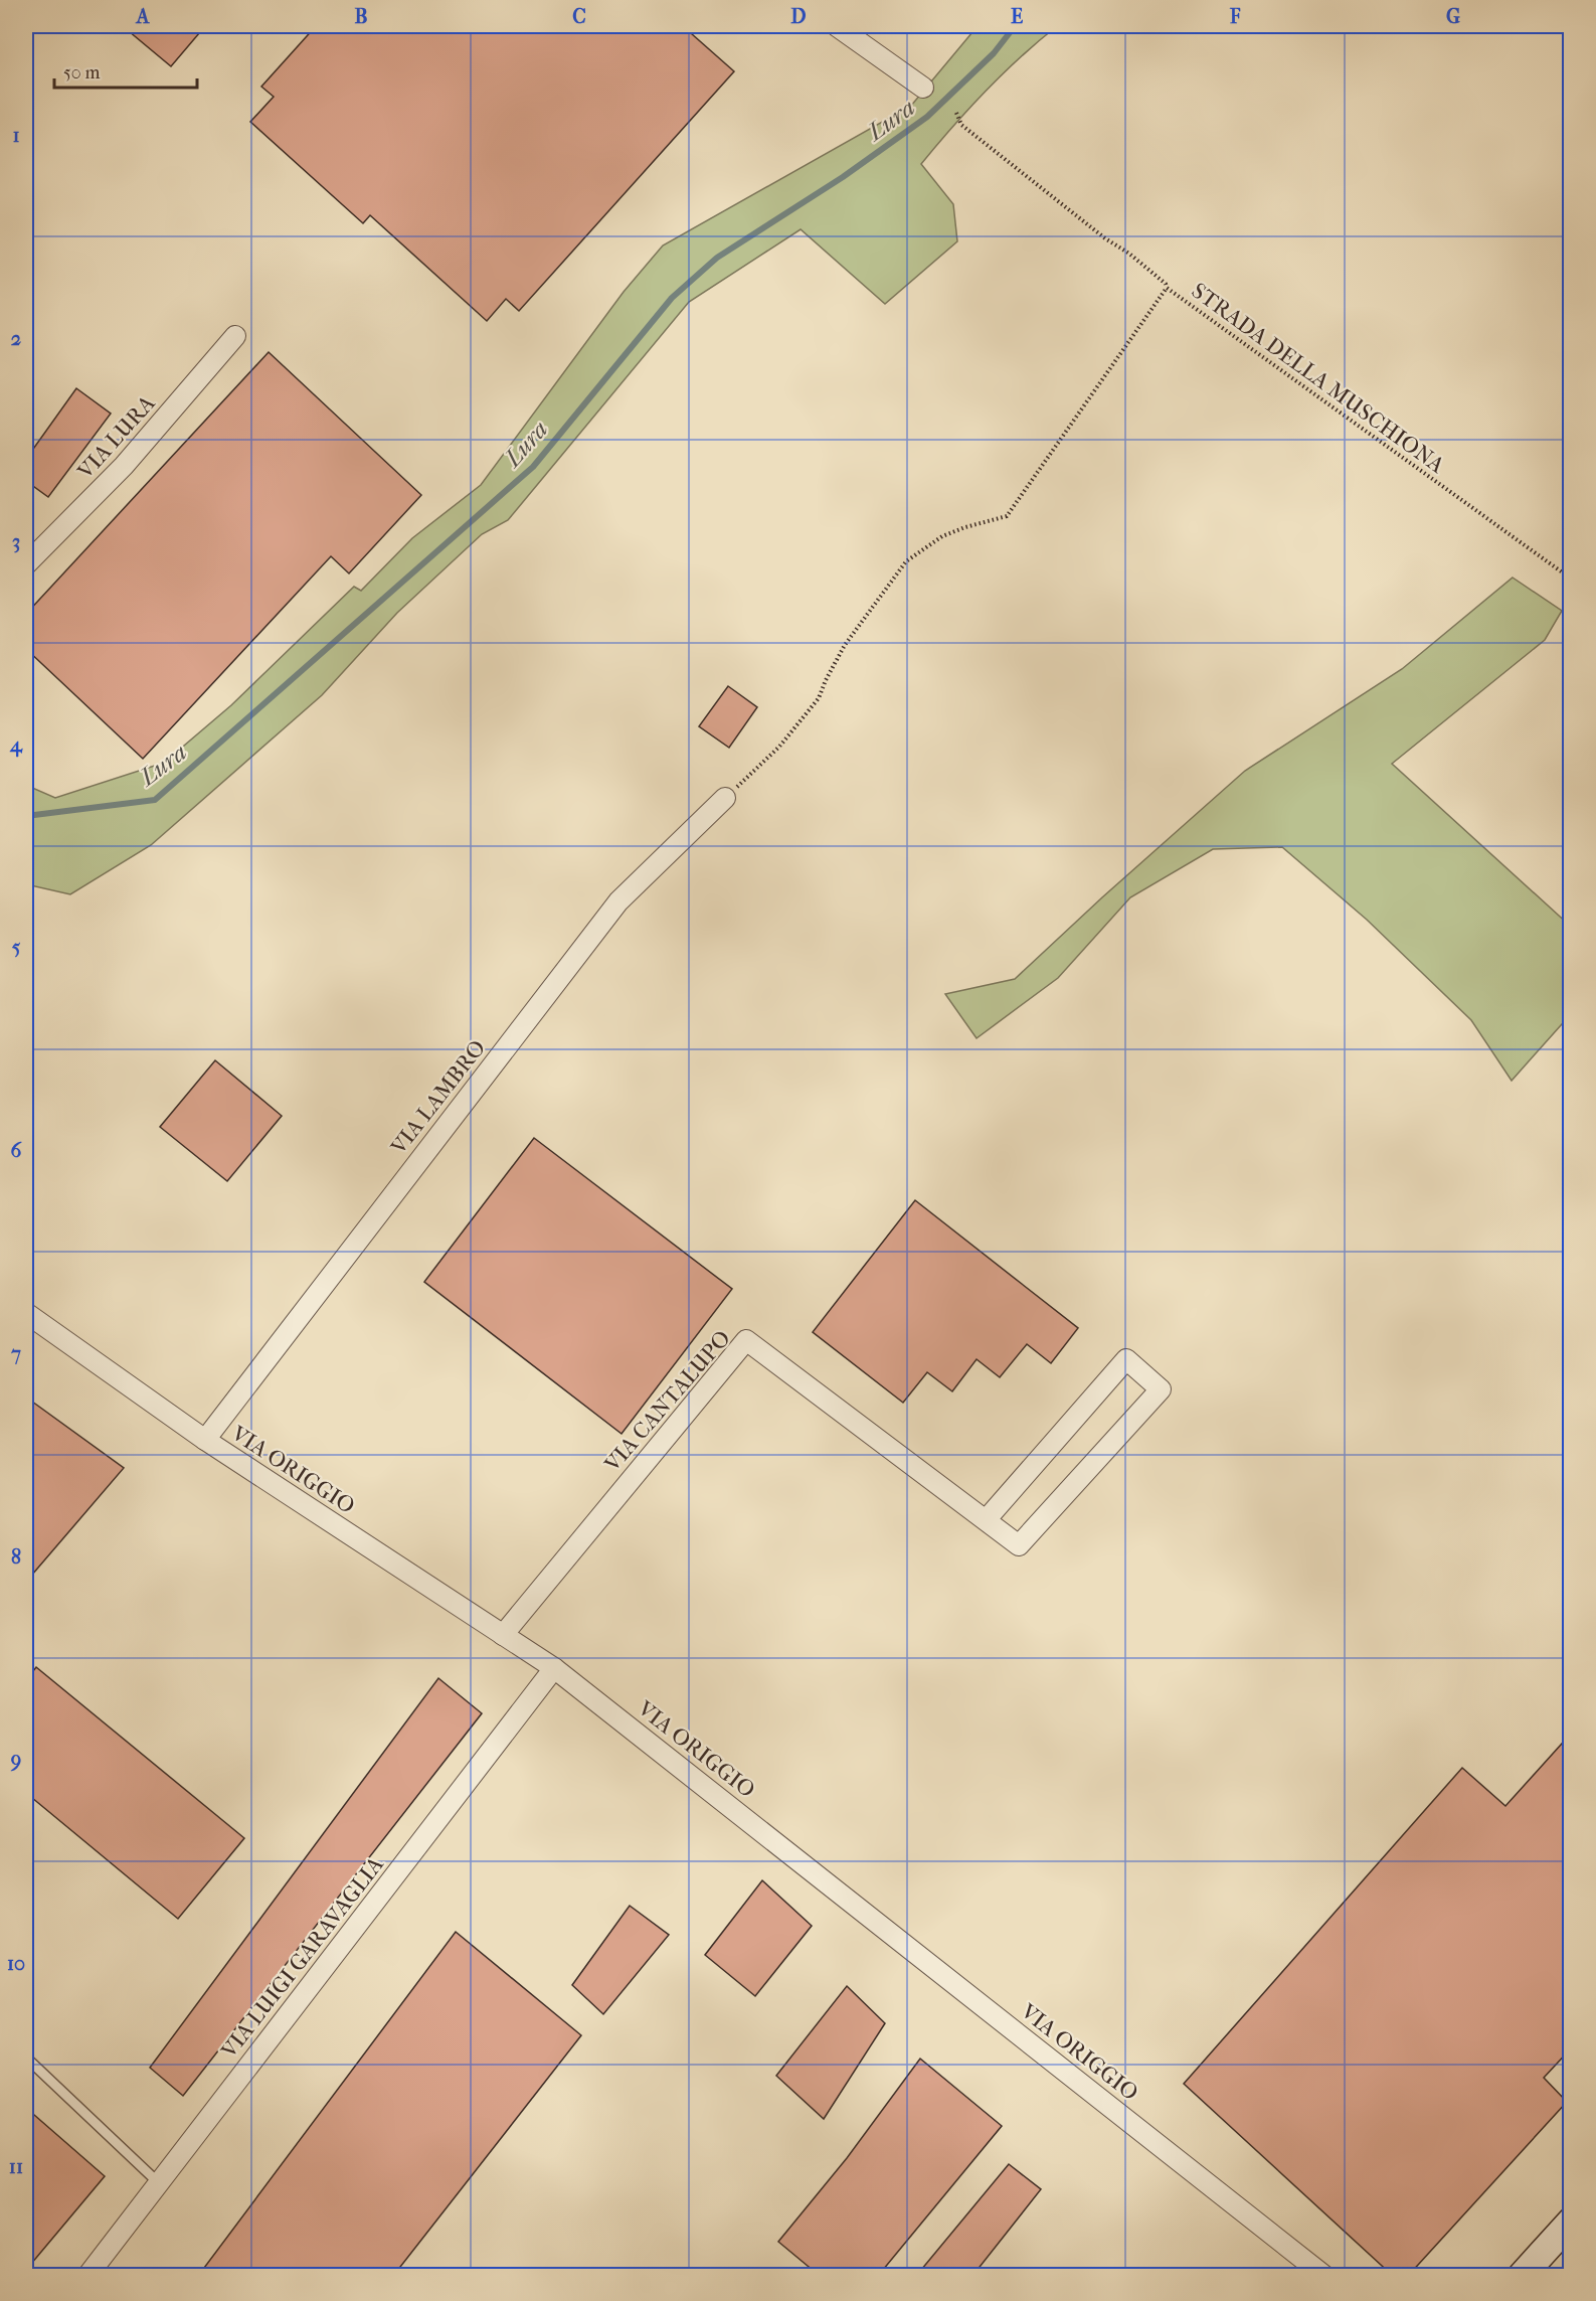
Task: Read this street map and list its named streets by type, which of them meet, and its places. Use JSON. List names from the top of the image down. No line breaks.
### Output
{"streets":{"street":["VIA LURA","VIA LAMBRO","VIA CANTALUPO","VIA ORIGGIO","VIA LUIGI GARAVAGLIA"],"path":["STRADA DELLA MUSCHIONA"]},"crossings":[["STRADA DELLA MUSCHIONA","VIA LAMBRO"],["VIA LAMBRO","VIA ORIGGIO"],["VIA CANTALUPO","VIA ORIGGIO"],["VIA ORIGGIO","VIA LUIGI GARAVAGLIA"]],"water":["Lura"],"scale_bar":"50 m","grid":{"columns":["A","B","C","D","E","F","G"],"rows":["1","2","3","4","5","6","7","8","9","10","11"]}}
